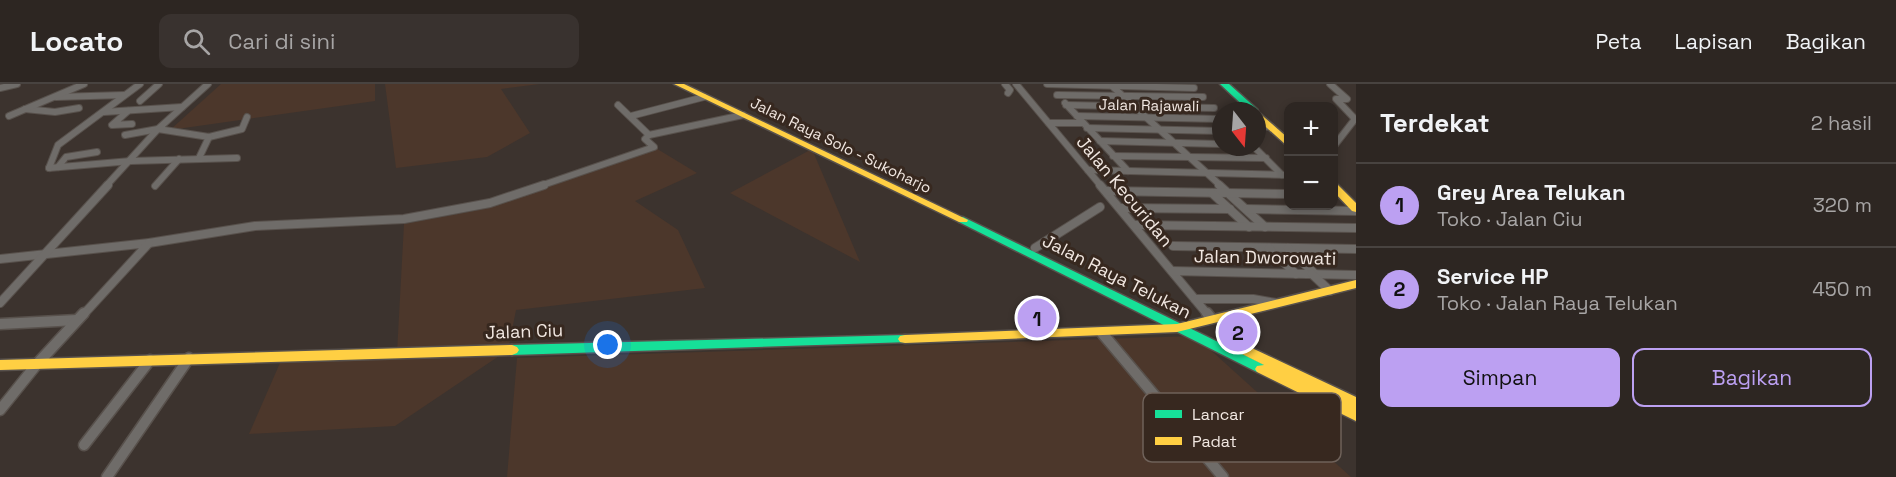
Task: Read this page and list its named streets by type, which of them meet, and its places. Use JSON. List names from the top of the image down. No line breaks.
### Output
{"streets":{"main road":["Jalan Raya Solo - Sukoharjo","Jalan Raya Telukan","Jalan Ciu"],"street":["Jalan Rajawali","Jalan Kecuridan","Jalan Dworowati"]},"crossings":[["Jalan Raya Solo - Sukoharjo","Jalan Raya Telukan"],["Jalan Kecuridan","Jalan Dworowati"],["Jalan Kecuridan","Jalan Ciu"],["Jalan Raya Telukan","Jalan Ciu"]],"legend":["Lancar","Padat"],"north":"bottom","page":{"header":"Locato","search":"Cari di sini","nav":["Peta","Lapisan","Bagikan"],"heading":["Terdekat","2 hasil"],"map_buttons":["+","−"],"list":[{"mark":"1","name":"Grey Area Telukan","note":"Toko · Jalan Ciu","value":"320 m"},{"mark":"2","name":"Service HP","note":"Toko · Jalan Raya Telukan","value":"450 m"}],"pins":["1","2"],"buttons":["Simpan","Bagikan"]}}
